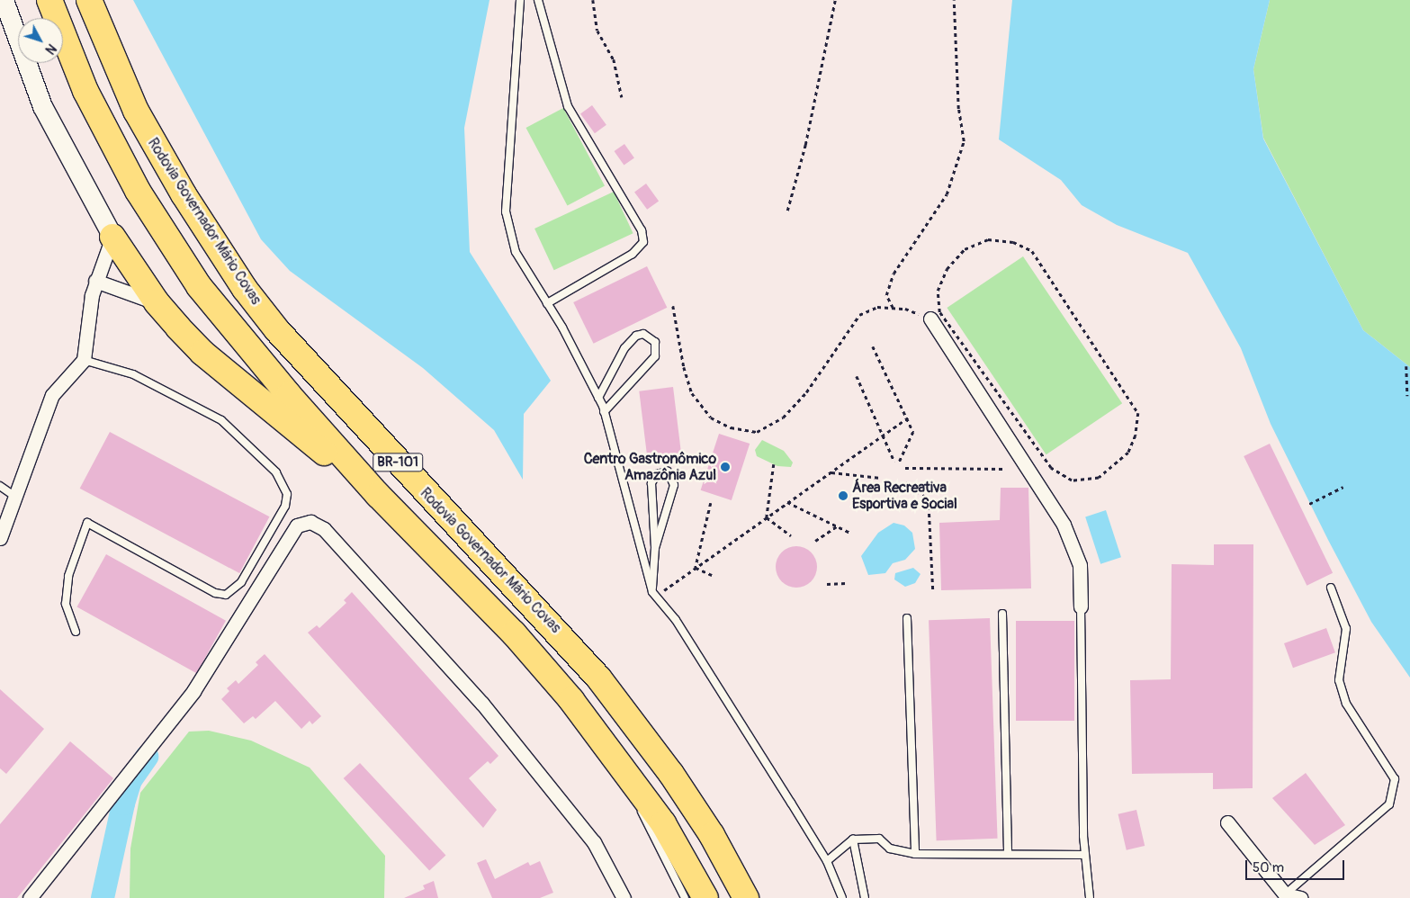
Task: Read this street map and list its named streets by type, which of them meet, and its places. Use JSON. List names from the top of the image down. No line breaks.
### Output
{"streets":{"highway":["Rodovia Governador Mário Covas","BR-101"]},"places":["Centro Gastronômico Amazônia Azul","Área Recreativa Esportiva e Social"],"scale_bar":"50 m","north":"bottom right"}
